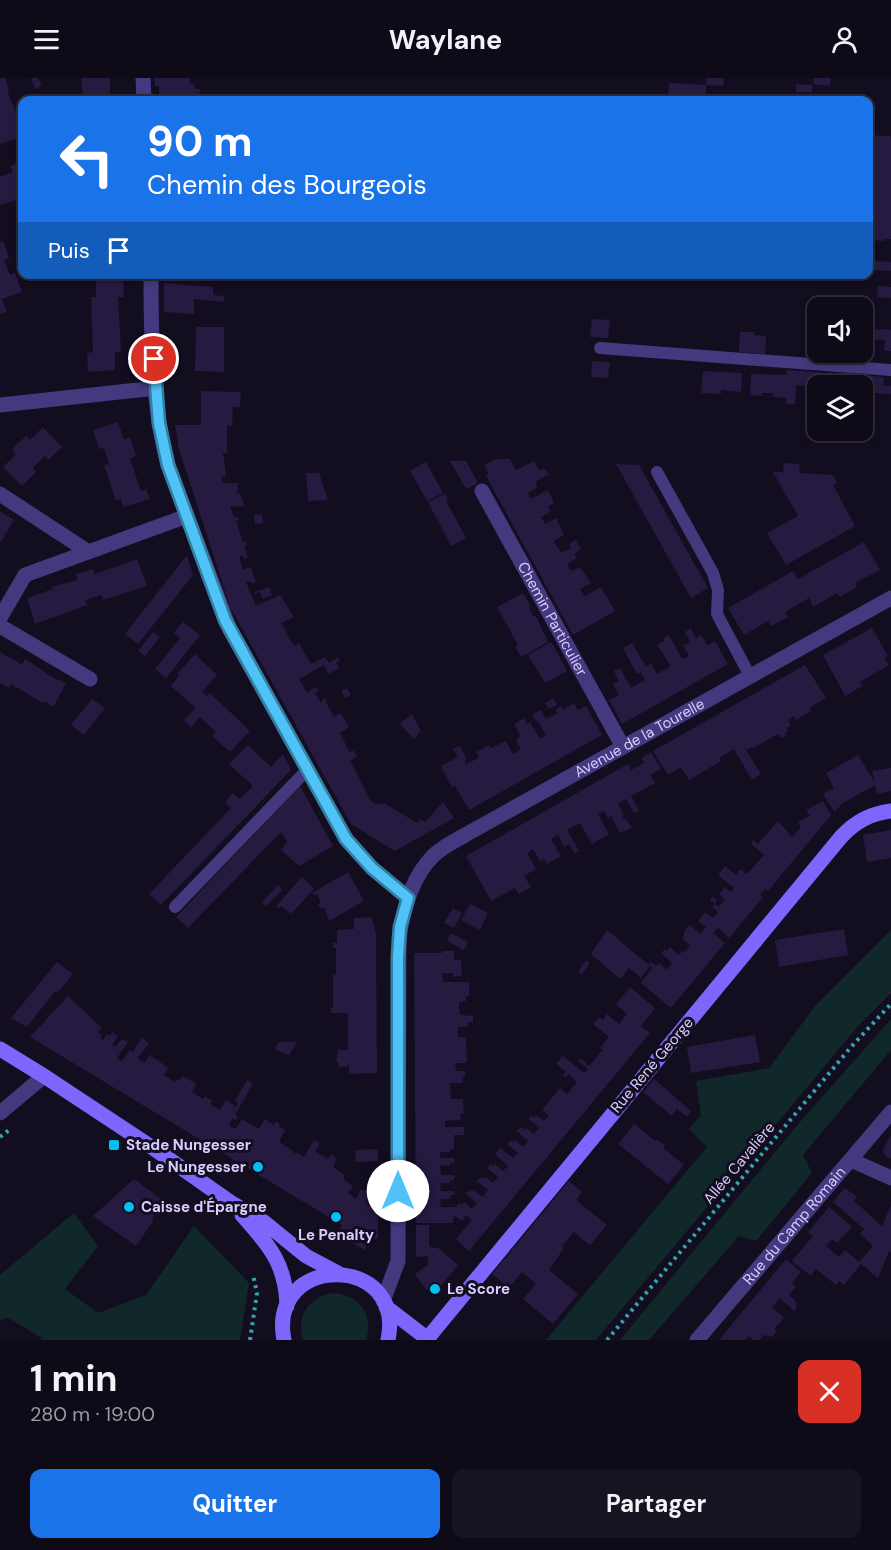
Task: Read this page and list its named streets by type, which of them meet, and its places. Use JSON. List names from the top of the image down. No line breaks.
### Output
{"streets":{"street":["Chemin Particulier","Avenue de la Tourelle","Rue René George","Rue du Camp Romain"],"path":["Allée Cavalière"]},"crossings":[["Chemin Particulier","Avenue de la Tourelle"]],"places":{"transit":["Stade Nungesser"],"other":["Le Nungesser","Caisse d'Épargne","Le Penalty","Le Score"]},"page":{"header":"Waylane","turn":["90 m","Chemin des Bourgeois"],"then":"Puis","heading":["1 min","280 m · 19:00"],"buttons":["Quitter","Partager"]}}
